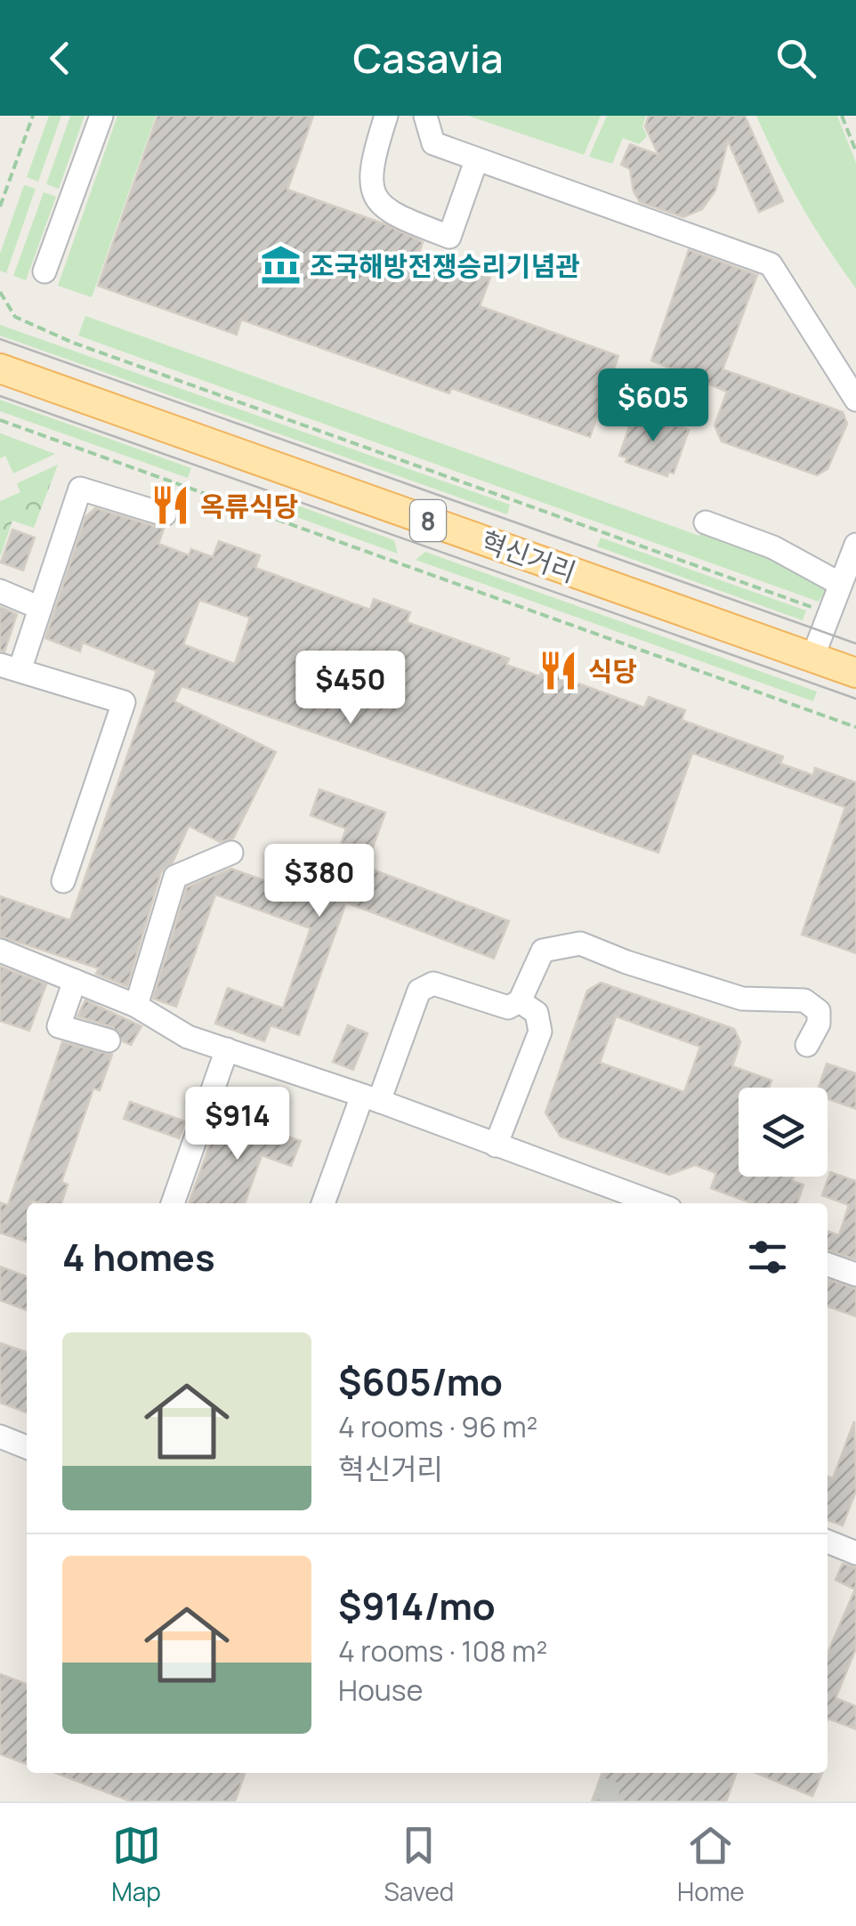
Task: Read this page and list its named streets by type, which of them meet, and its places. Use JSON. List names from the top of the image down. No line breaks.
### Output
{"streets":{"main road":["8","혁신거리"]},"places":{"museum":["조국해방전쟁승리기념관"],"restaurant":["옥류식당","식당"]},"page":{"header":"Casavia","price":["$605","$450","$380","$914"],"heading":"4 homes","list":[{"name":"$605/mo","note":"4 rooms · 96 m² · 혁신거리"},{"name":"$914/mo","note":"4 rooms · 108 m² · House"}],"tabs":["Map","Saved","Home"]}}
